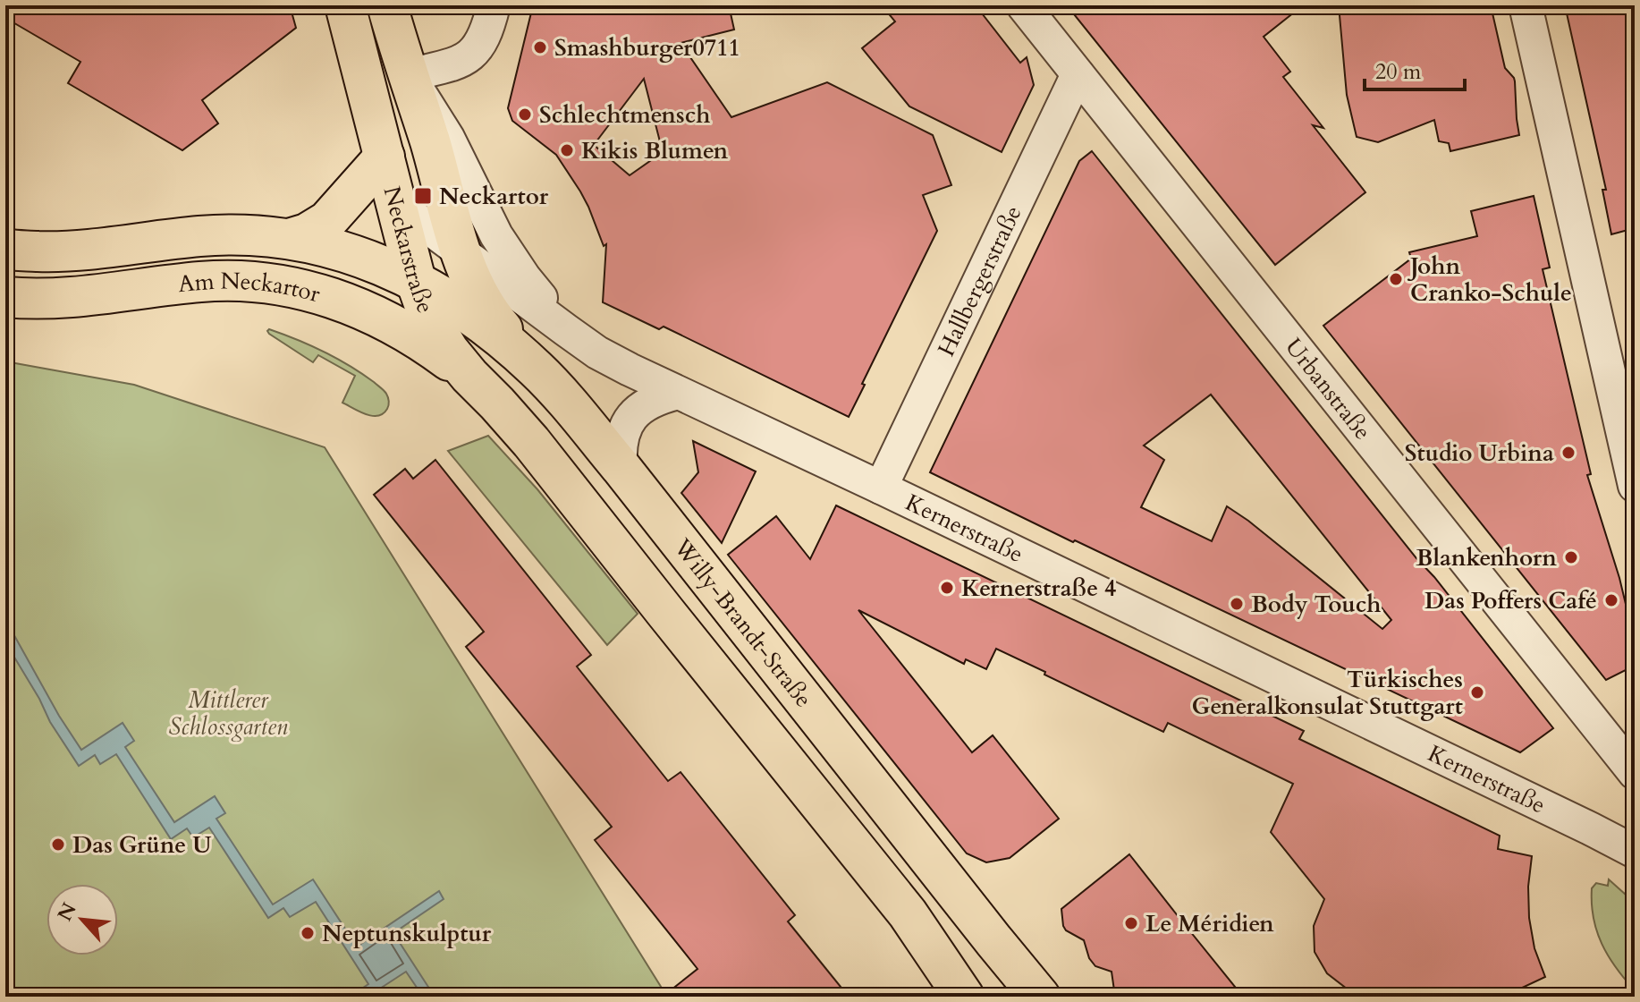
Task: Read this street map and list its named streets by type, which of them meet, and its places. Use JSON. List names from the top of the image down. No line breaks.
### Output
{"streets":{"main road":["Neckarstraße","Am Neckartor","Willy-Brandt-Straße"],"street":["Hallbergerstraße","Urbanstraße","Kernerstraße"]},"crossings":[["Neckarstraße","Am Neckartor"],["Neckarstraße","Kernerstraße"],["Neckarstraße","Willy-Brandt-Straße"],["Hallbergerstraße","Urbanstraße"],["Hallbergerstraße","Kernerstraße"],["Am Neckartor","Willy-Brandt-Straße"]],"parks":["Mittlerer Schlossgarten"],"places":{"other":["Smashburger0711","Schlechtmensch","Kikis Blumen","John Cranko-Schule","Studio Urbina","Blankenhorn","Kernerstraße 4","Das Poffers Café","Body Touch","Türkisches Generalkonsulat Stuttgart","Das Grüne U","Le Méridien","Neptunskulptur"],"transit":["Neckartor"]},"scale_bar":"20 m","north":"top left"}
